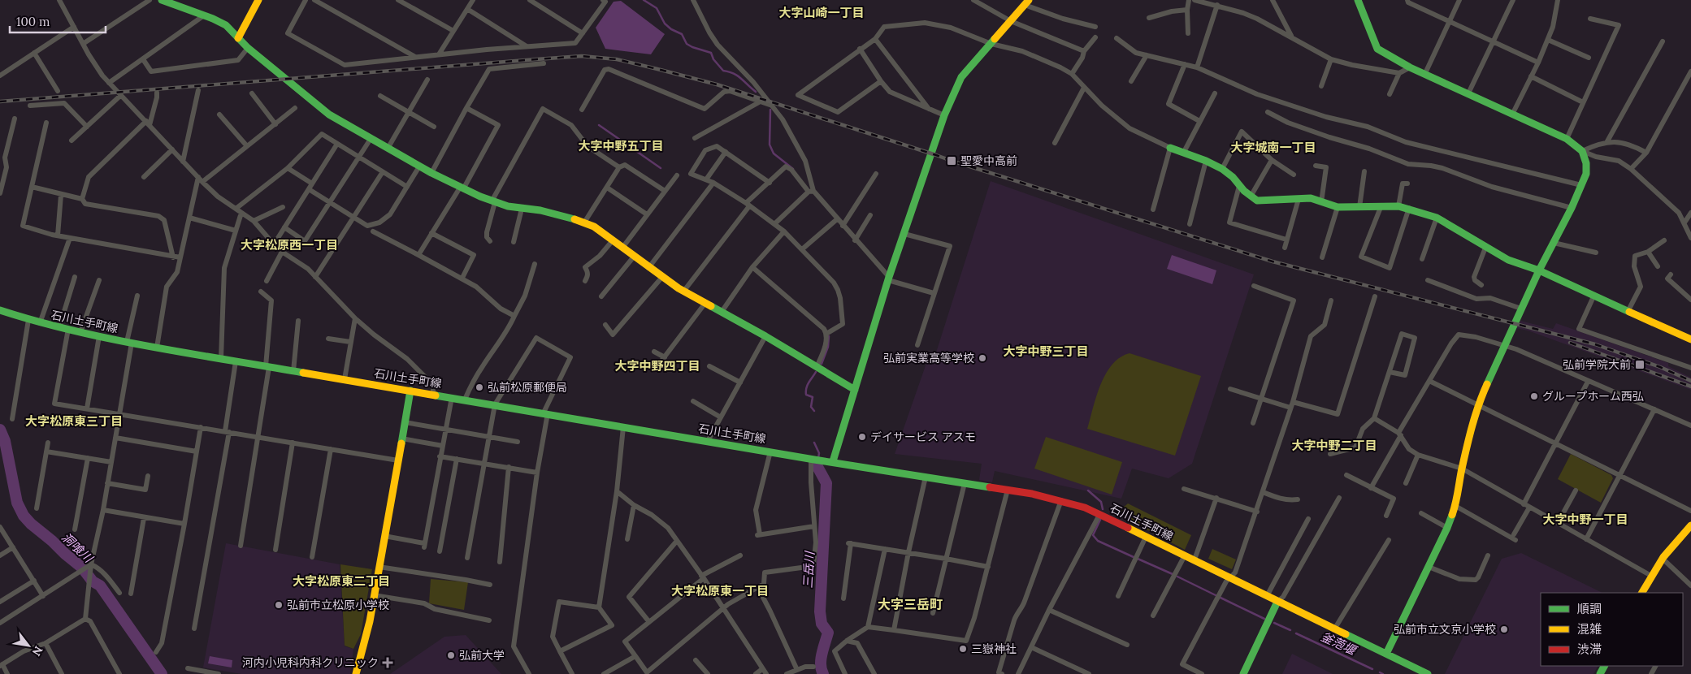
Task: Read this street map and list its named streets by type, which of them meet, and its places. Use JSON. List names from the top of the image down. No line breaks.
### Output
{"streets":{"street":["石川土手町線"]},"districts":["大字山崎一丁目","大字中野五丁目","大字城南一丁目","大字松原西一丁目","大字中野三丁目","大字中野四丁目","大字松原東三丁目","大字中野二丁目","大字中野一丁目","大字松原東二丁目","大字松原東一丁目","大字三岳町"],"water":["洞喰川","三岳川","釜萢堰"],"places":{"transit":["聖愛中高前","弘前学院大前"],"other":["弘前実業高等学校","弘前松原郵便局","グループホーム西弘","デイサービス アスモ","弘前市立松原小学校","弘前市立文京小学校","三嶽神社","弘前大学"],"health":["河内小児科内科クリニック"]},"legend":["順調","混雑","渋滞"],"scale_bar":"100 m","north":"bottom right"}
